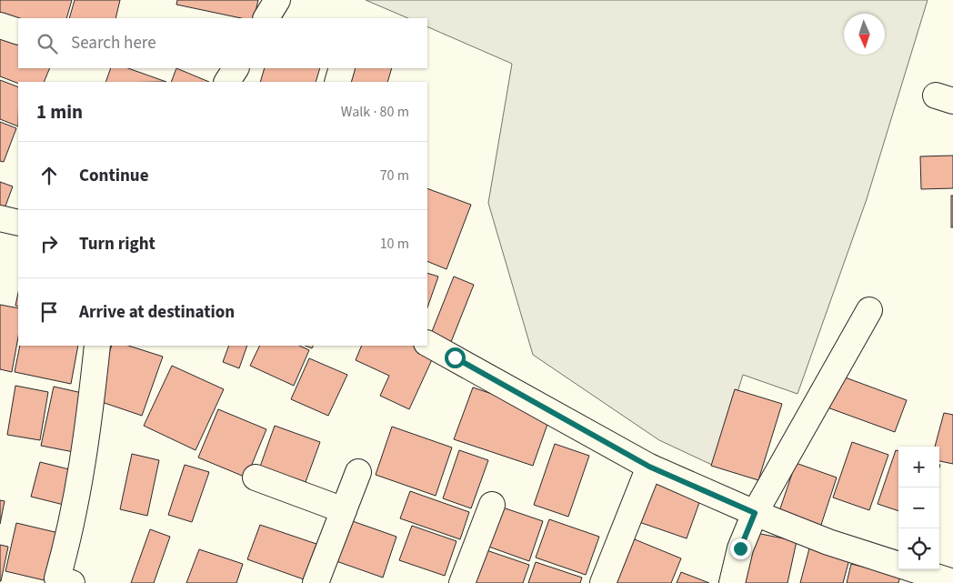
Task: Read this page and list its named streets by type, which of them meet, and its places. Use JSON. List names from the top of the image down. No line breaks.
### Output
{"north":"bottom","page":{"search":"Search here","heading":["1 min","Walk · 80 m"],"list":[["Continue","70 m"],["Turn right","10 m"],"Arrive at destination"],"map_buttons":["+","−"]}}
